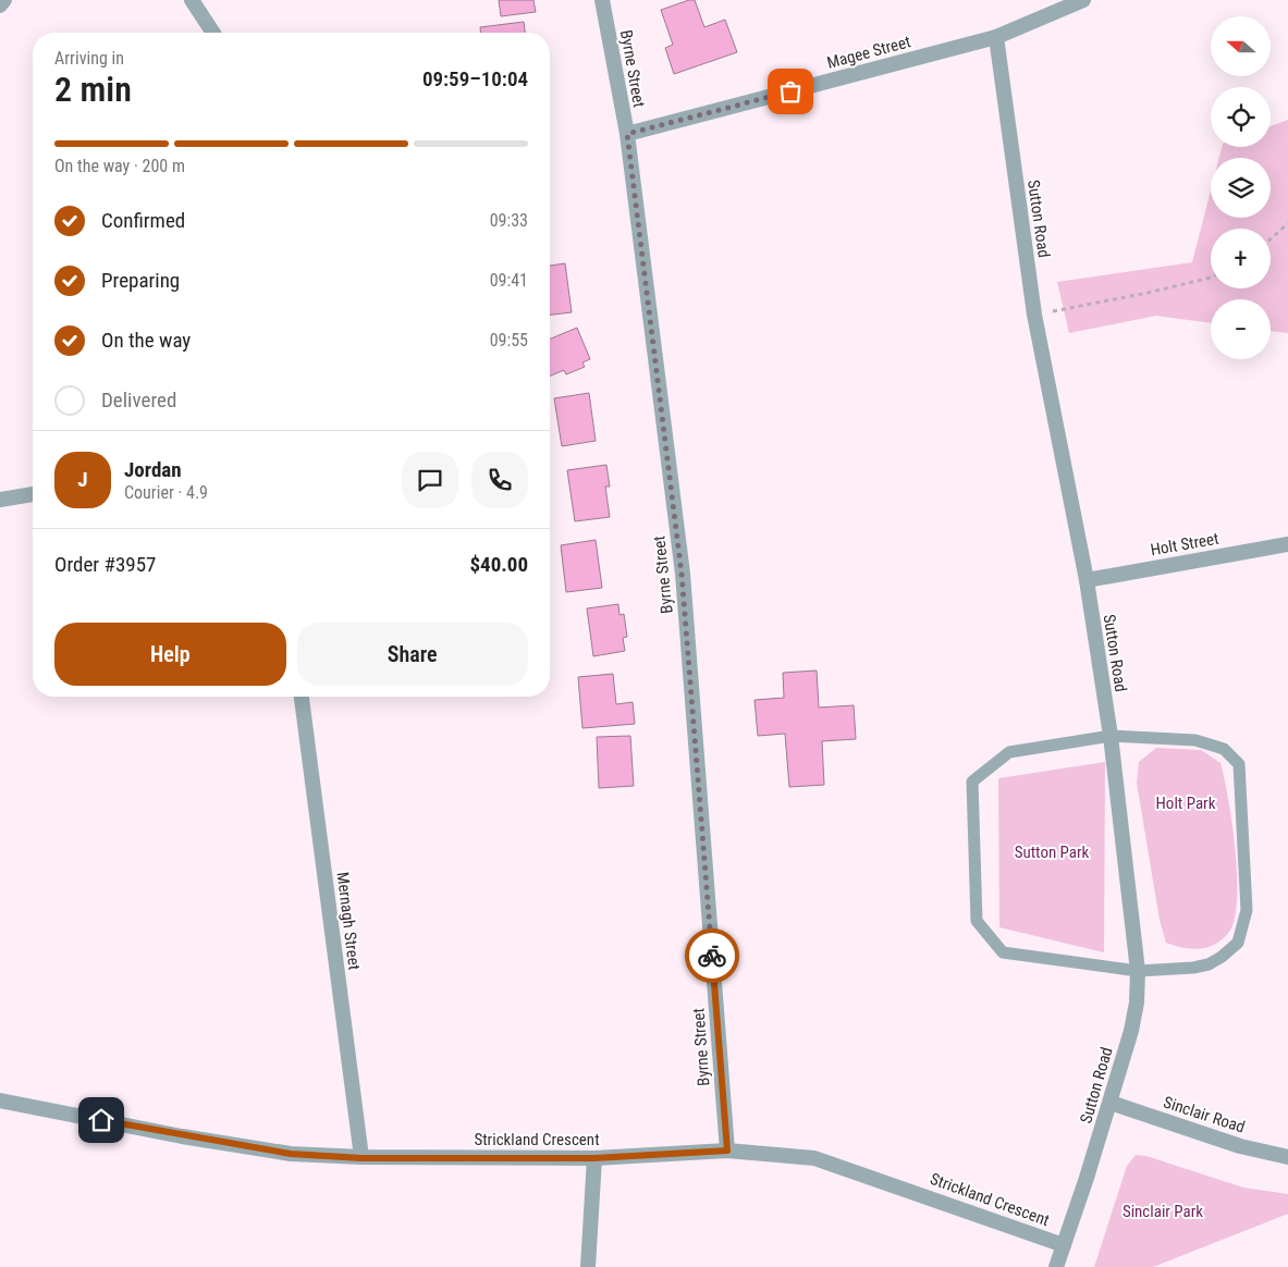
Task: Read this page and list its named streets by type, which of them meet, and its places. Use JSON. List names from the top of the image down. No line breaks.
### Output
{"streets":{"street":["Magee Street","Byrne Street","Sutton Road","Holt Street","Mernagh Street","Sinclair Road","Strickland Crescent"]},"crossings":[["Magee Street","Byrne Street"],["Magee Street","Sutton Road"],["Byrne Street","Strickland Crescent"],["Sutton Road","Holt Street"],["Sutton Road","Sinclair Road"],["Sutton Road","Strickland Crescent"],["Mernagh Street","Strickland Crescent"]],"parks":["Holt Park","Sutton Park","Sinclair Park"],"north":"left","page":{"map_buttons":["+","−"],"heading":["2 min","Arriving in","09:59–10:04"],"panel":["Jordan","Courier · 4.9","Order #3957","$40.00"],"bar":"On the way · 200 m","list":[["Confirmed","09:33"],["Preparing","09:41"],["On the way","09:55"],"Delivered"],"round":"J","buttons":["Help","Share"]}}
